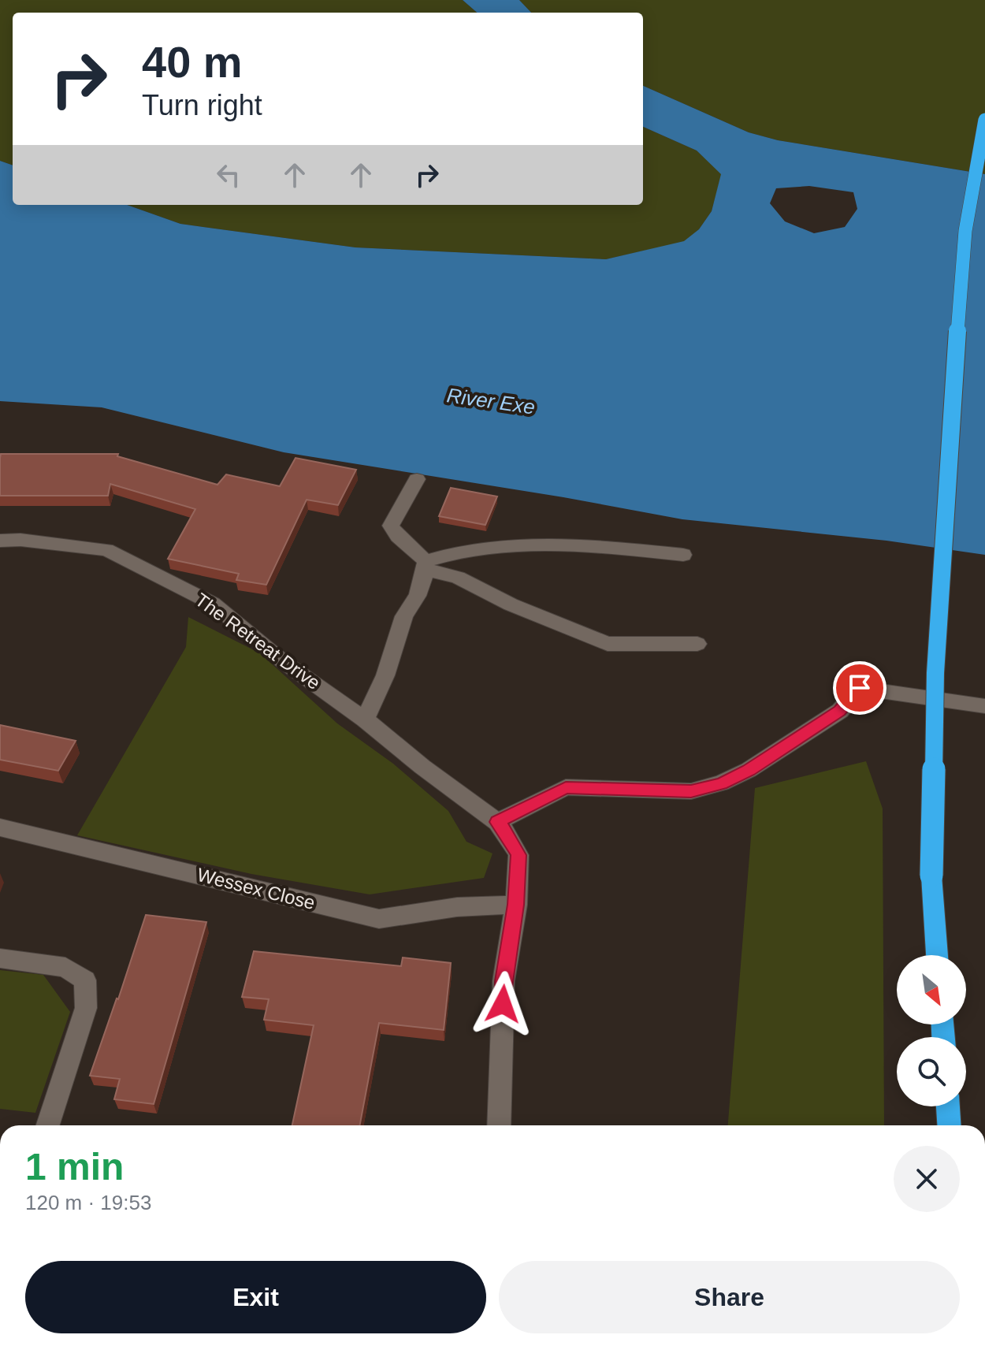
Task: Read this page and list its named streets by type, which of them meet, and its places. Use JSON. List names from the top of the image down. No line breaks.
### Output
{"streets":{"street":["The Retreat Drive","Wessex Close"]},"crossings":[["The Retreat Drive","Wessex Close"]],"water":["River Exe"],"north":"bottom right","page":{"turn":["40 m","Turn right"],"heading":["1 min","120 m · 19:53"],"buttons":["Exit","Share"]}}
